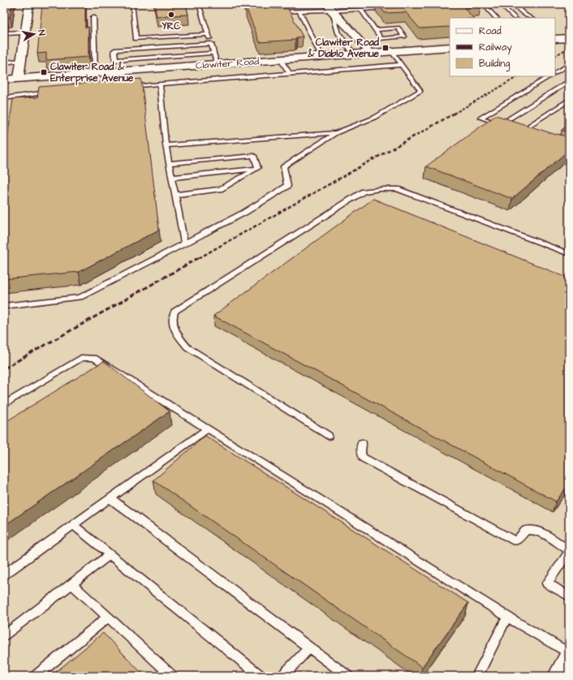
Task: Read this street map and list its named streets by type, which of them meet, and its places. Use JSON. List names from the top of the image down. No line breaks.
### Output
{"streets":{"street":["Clawiter Road"]},"places":{"other":["YRC"],"transit":["Clawiter Road & Diablo Avenue","Clawiter Road & Enterprise Avenue"]},"legend":["Road","Railway","Building"],"north":"right"}
